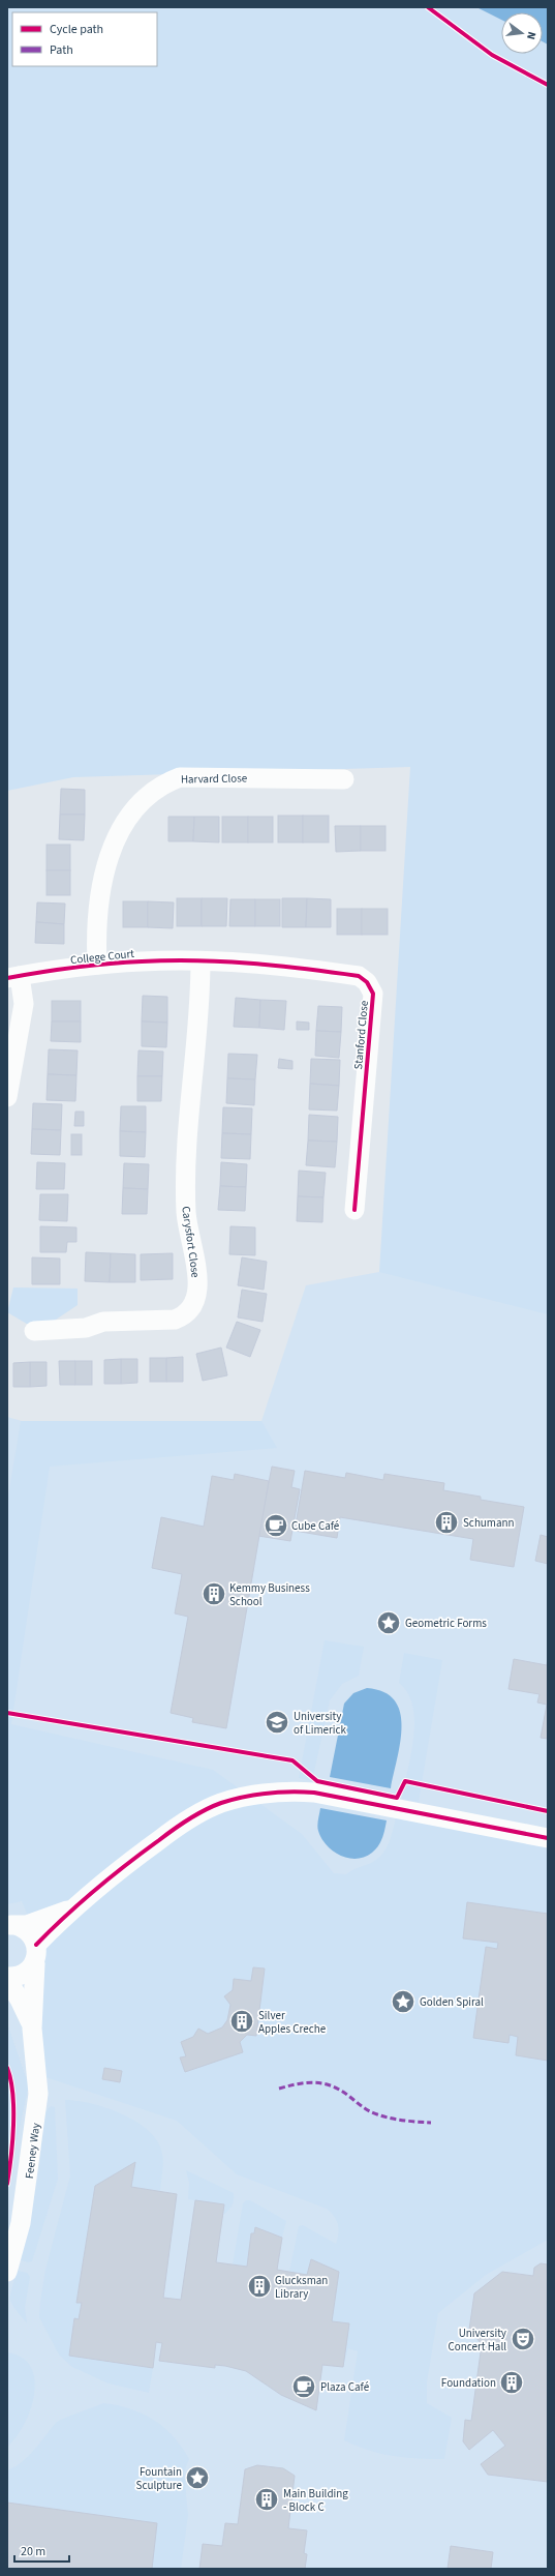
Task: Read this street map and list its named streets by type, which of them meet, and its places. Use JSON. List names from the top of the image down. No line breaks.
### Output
{"streets":{"street":["Harvard Close","College Court","Stanford Close","Carysfort Close","Feeney Way"]},"crossings":[["Harvard Close","College Court"],["College Court","Stanford Close"],["College Court","Carysfort Close"],["Stanford Close","Carysfort Close"]],"places":{"building":["Schumann","Kemmy Business School","Silver Apples Creche","Glucksman Library","Foundation","Main Building - Block C"],"cafe":["Cube Café","Plaza Café"],"place":["Geometric Forms","Golden Spiral","Fountain Sculpture"],"school or university":["University of Limerick"],"theatre":["University Concert Hall"]},"legend":["Cycle path","Path"],"scale_bar":"20 m","north":"right"}
